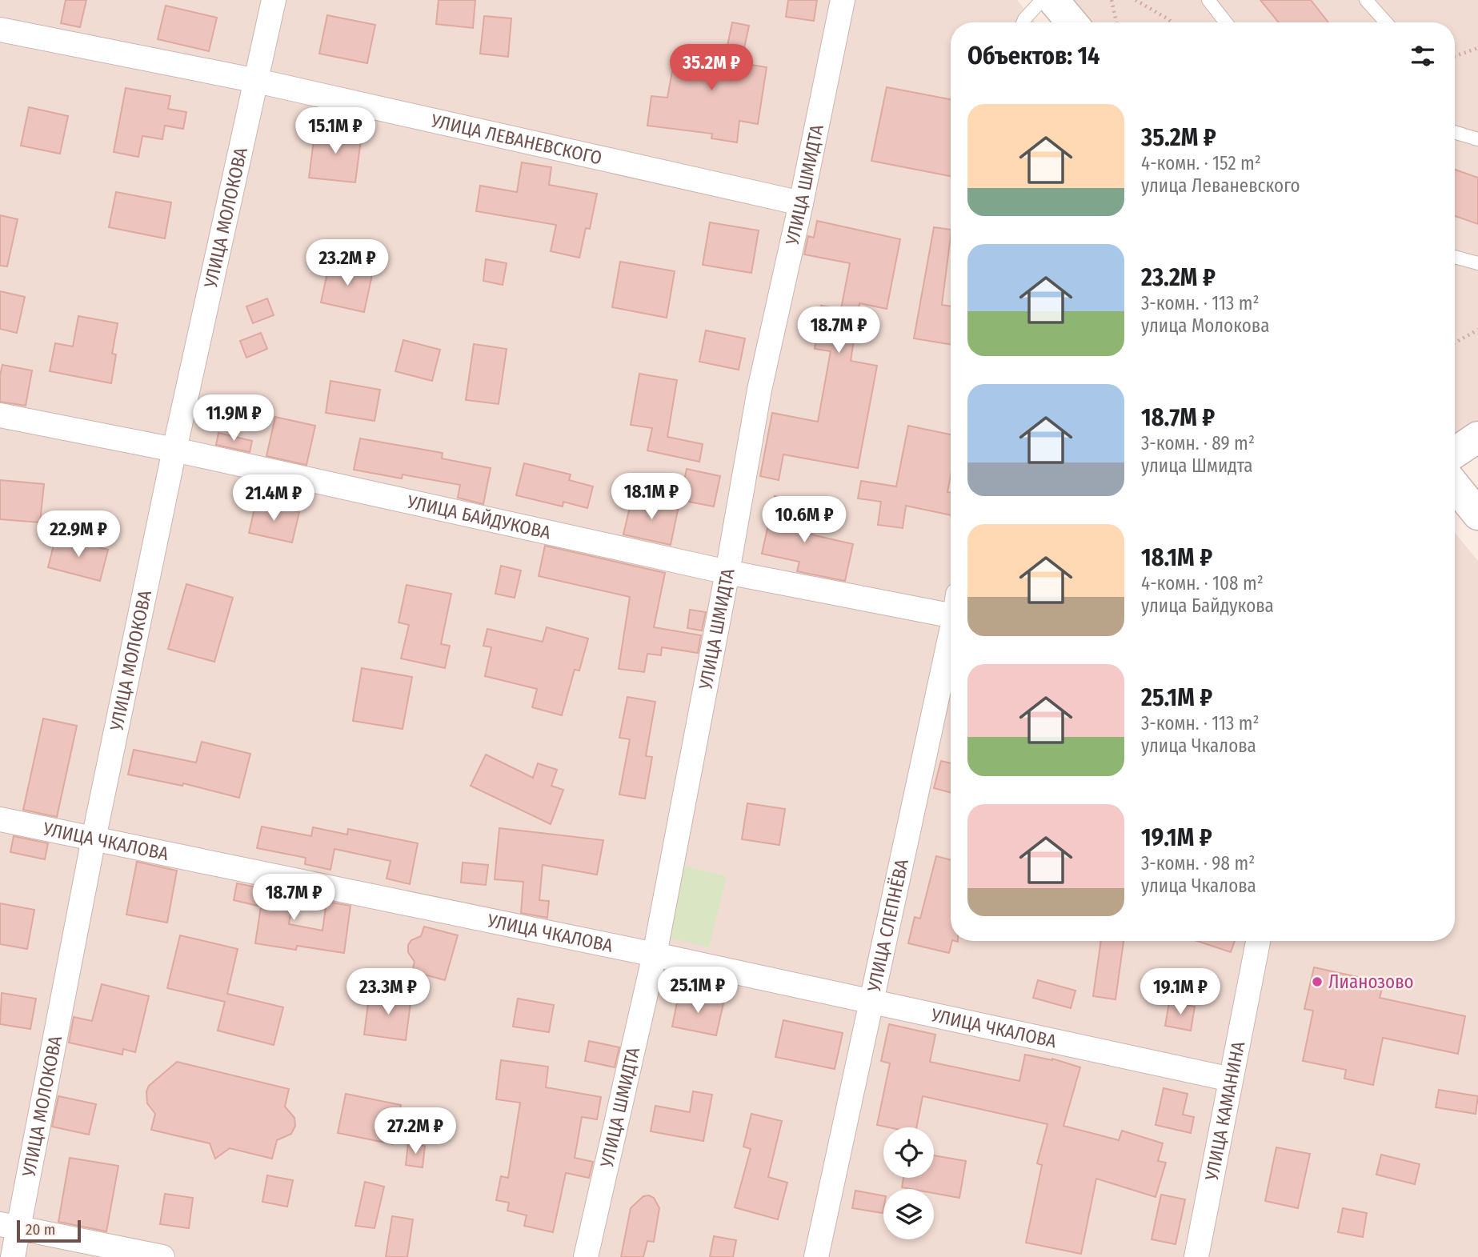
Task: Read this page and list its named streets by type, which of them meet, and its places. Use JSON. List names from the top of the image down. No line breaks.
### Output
{"streets":{"street":["УЛИЦА ЛЕВАНЕВСКОГО","УЛИЦА ШМИДТА","УЛИЦА МОЛОКОВА","УЛИЦА БАЙДУКОВА","УЛИЦА ЧКАЛОВА","УЛИЦА СЛЕПНЁВА","УЛИЦА КАМАНИНА"]},"crossings":[["УЛИЦА ЛЕВАНЕВСКОГО","УЛИЦА ШМИДТА"],["УЛИЦА ЛЕВАНЕВСКОГО","УЛИЦА МОЛОКОВА"],["УЛИЦА ШМИДТА","УЛИЦА БАЙДУКОВА"],["УЛИЦА ШМИДТА","УЛИЦА ЧКАЛОВА"],["УЛИЦА МОЛОКОВА","УЛИЦА БАЙДУКОВА"],["УЛИЦА МОЛОКОВА","УЛИЦА ЧКАЛОВА"],["УЛИЦА ЧКАЛОВА","УЛИЦА СЛЕПНЁВА"],["УЛИЦА ЧКАЛОВА","УЛИЦА КАМАНИНА"]],"places":["Лианозово"],"scale_bar":"20 m","page":{"heading":"Объектов: 14","price":["35.2M ₽","15.1M ₽","23.2M ₽","18.7M ₽","11.9M ₽","18.1M ₽","21.4M ₽","10.6M ₽","22.9M ₽","18.7M ₽","25.1M ₽","23.3M ₽","19.1M ₽","27.2M ₽"],"list":[{"name":"35.2M ₽","note":"4-комн. · 152 m² · улица Леваневского"},{"name":"23.2M ₽","note":"3-комн. · 113 m² · улица Молокова"},{"name":"18.7M ₽","note":"3-комн. · 89 m² · улица Шмидта"},{"name":"18.1M ₽","note":"4-комн. · 108 m² · улица Байдукова"},{"name":"25.1M ₽","note":"3-комн. · 113 m² · улица Чкалова"},{"name":"19.1M ₽","note":"3-комн. · 98 m² · улица Чкалова"}],"scale":"20 m"}}
